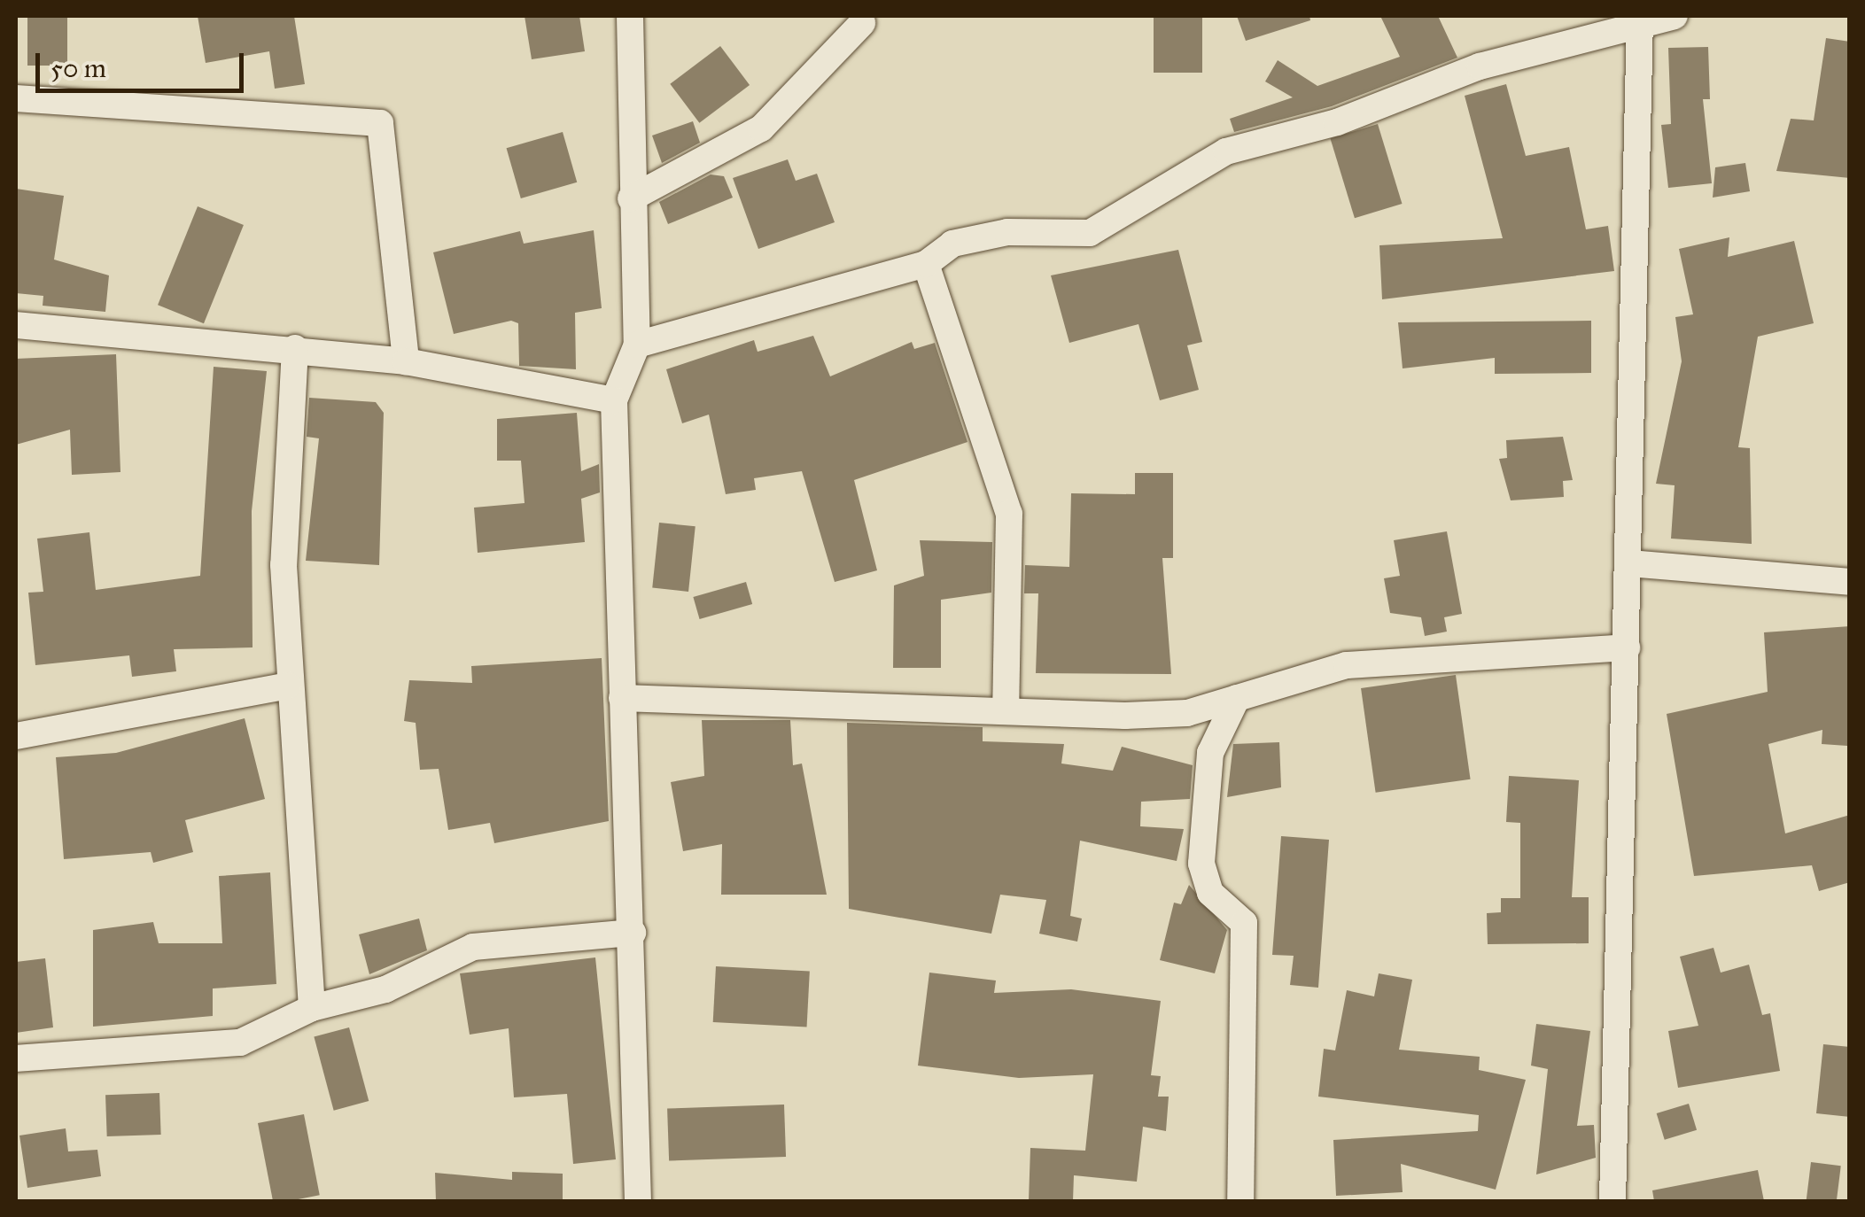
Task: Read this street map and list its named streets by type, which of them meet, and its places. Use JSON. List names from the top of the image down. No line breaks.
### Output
{"scale_bar":"50 m"}
